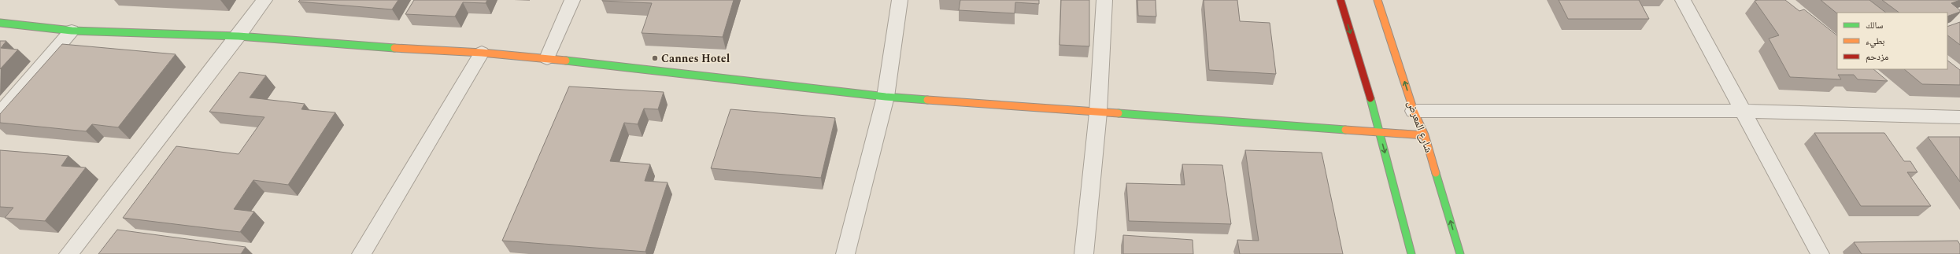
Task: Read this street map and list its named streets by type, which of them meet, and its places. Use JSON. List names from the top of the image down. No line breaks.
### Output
{"streets":{"street":["شارع المعرض"]},"places":["Cannes Hotel"],"legend":["سالك","بطيء","مزدحم"]}
